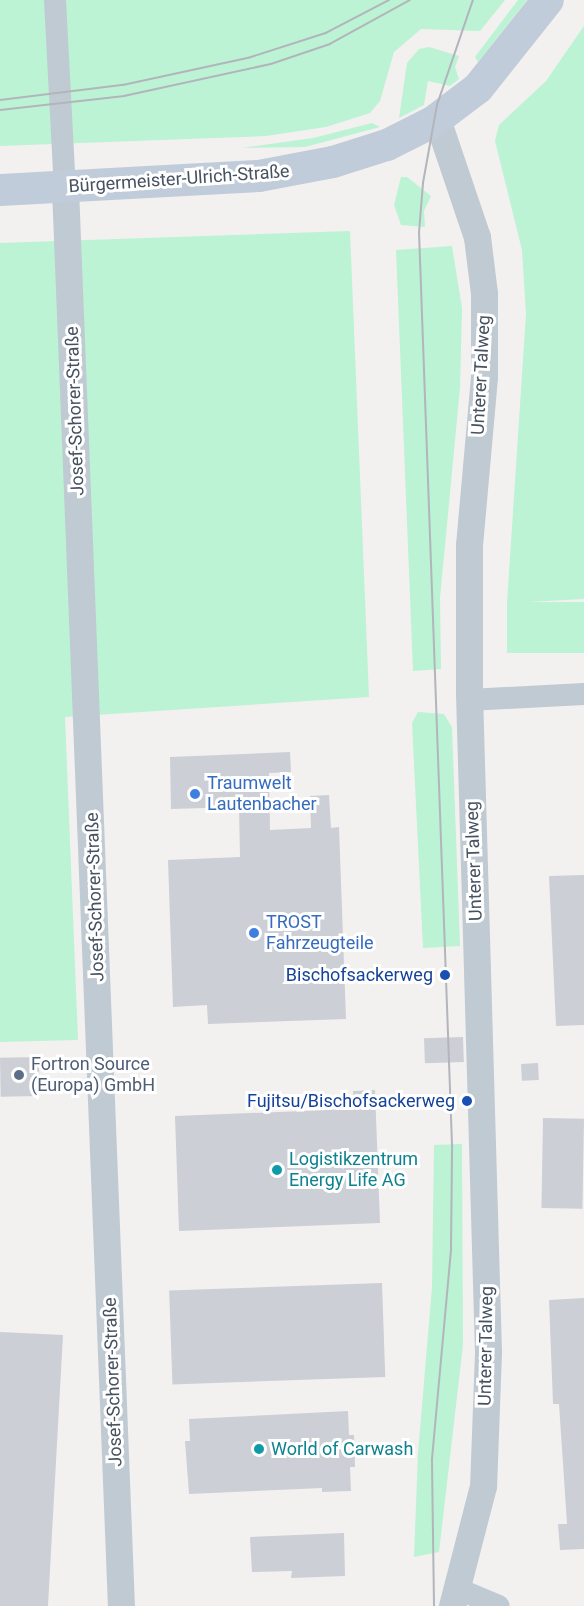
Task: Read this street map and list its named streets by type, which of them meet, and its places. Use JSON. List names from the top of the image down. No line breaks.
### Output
{"streets":{"main road":["Bürgermeister-Ulrich-Straße"],"street":["Unterer Talweg","Josef-Schorer-Straße"]},"crossings":[["Bürgermeister-Ulrich-Straße","Unterer Talweg"],["Bürgermeister-Ulrich-Straße","Josef-Schorer-Straße"]],"places":["Traumwelt Lautenbacher","TROST Fahrzeugteile","Bischofsackerweg","Fortron Source (Europa) GmbH","Fujitsu/Bischofsackerweg","Logistikzentrum Energy Life AG","World of Carwash"]}
